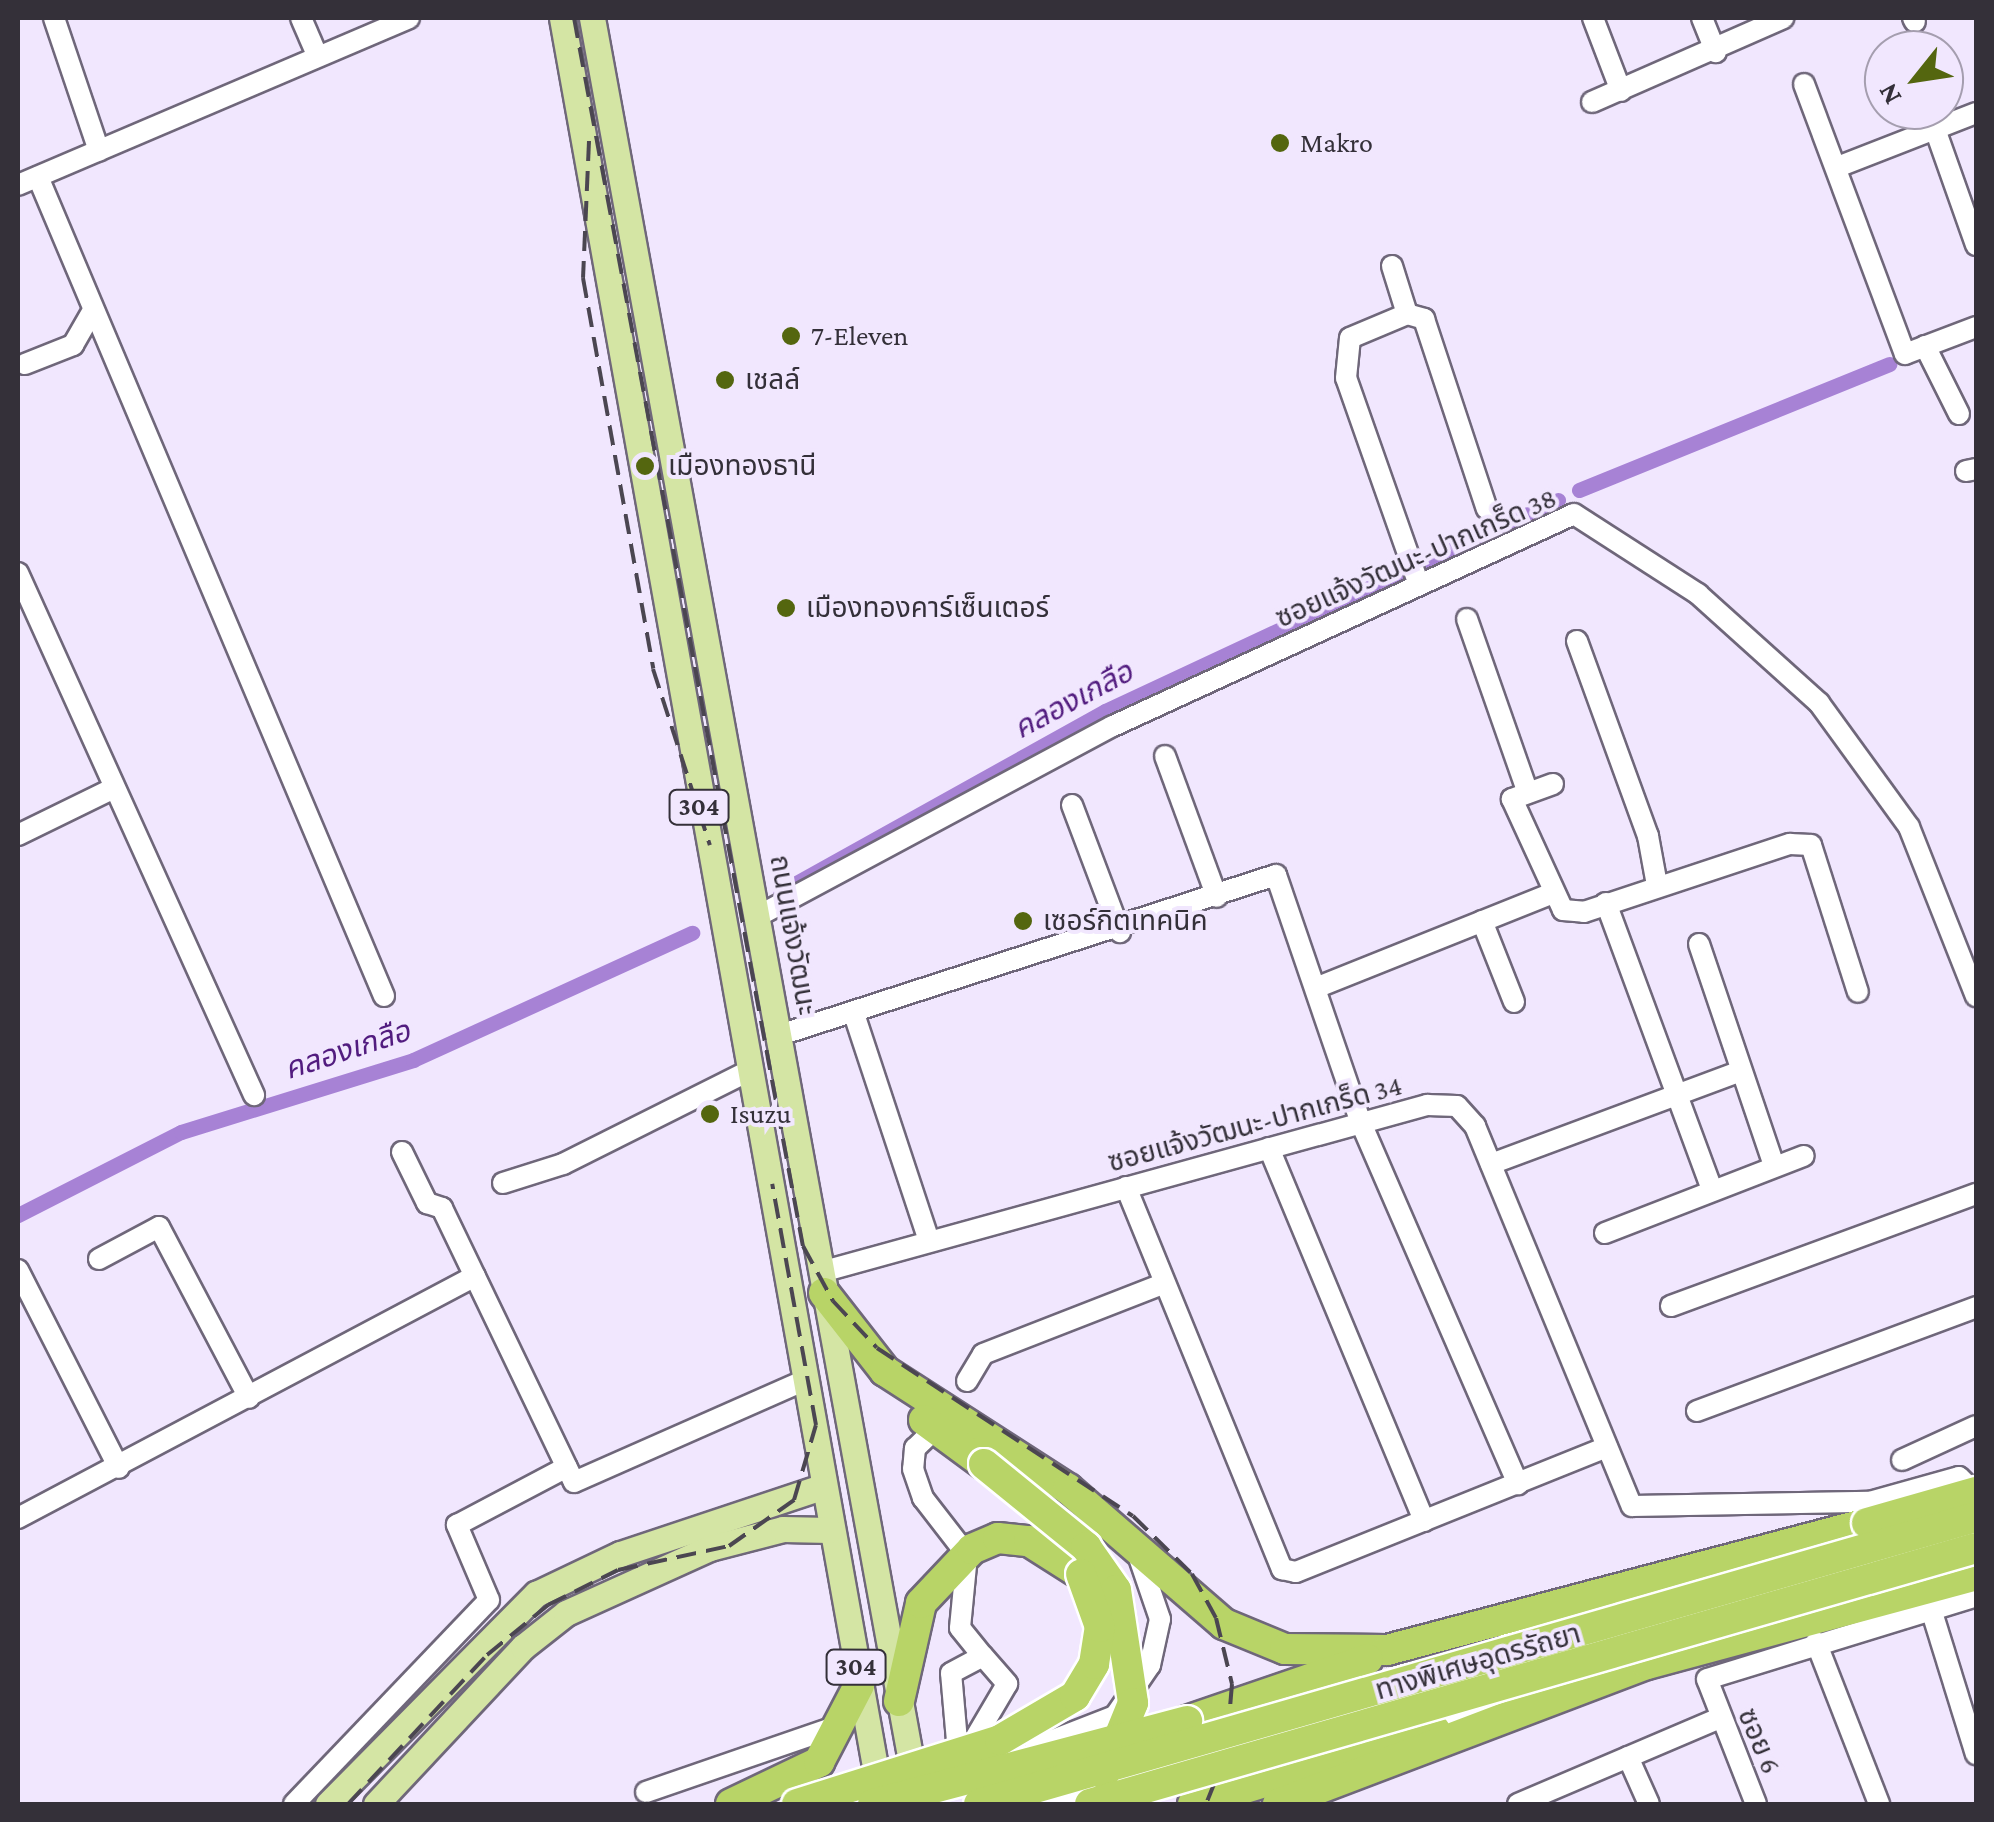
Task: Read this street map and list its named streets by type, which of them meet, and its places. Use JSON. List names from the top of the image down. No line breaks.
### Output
{"streets":{"highway":["ทางพิเศษอุดรรัถยา"],"main road":["304","ถนนแจ้งวัฒนะ"],"street":["ซอยแจ้งวัฒนะ-ปากเกร็ด 38","ซอยแจ้งวัฒนะ-ปากเกร็ด 34","ซอย 6"]},"crossings":[["ซอยแจ้งวัฒนะ-ปากเกร็ด 38","ถนนแจ้งวัฒนะ"],["ถนนแจ้งวัฒนะ","ซอยแจ้งวัฒนะ-ปากเกร็ด 34"]],"water":["คลองเกลือ"],"places":["Makro","7-Eleven","เชลล์","เมืองทองธานี","เมืองทองคาร์เซ็นเตอร์","เซอร์กิตเทคนิค","Isuzu"],"north":"bottom left"}
